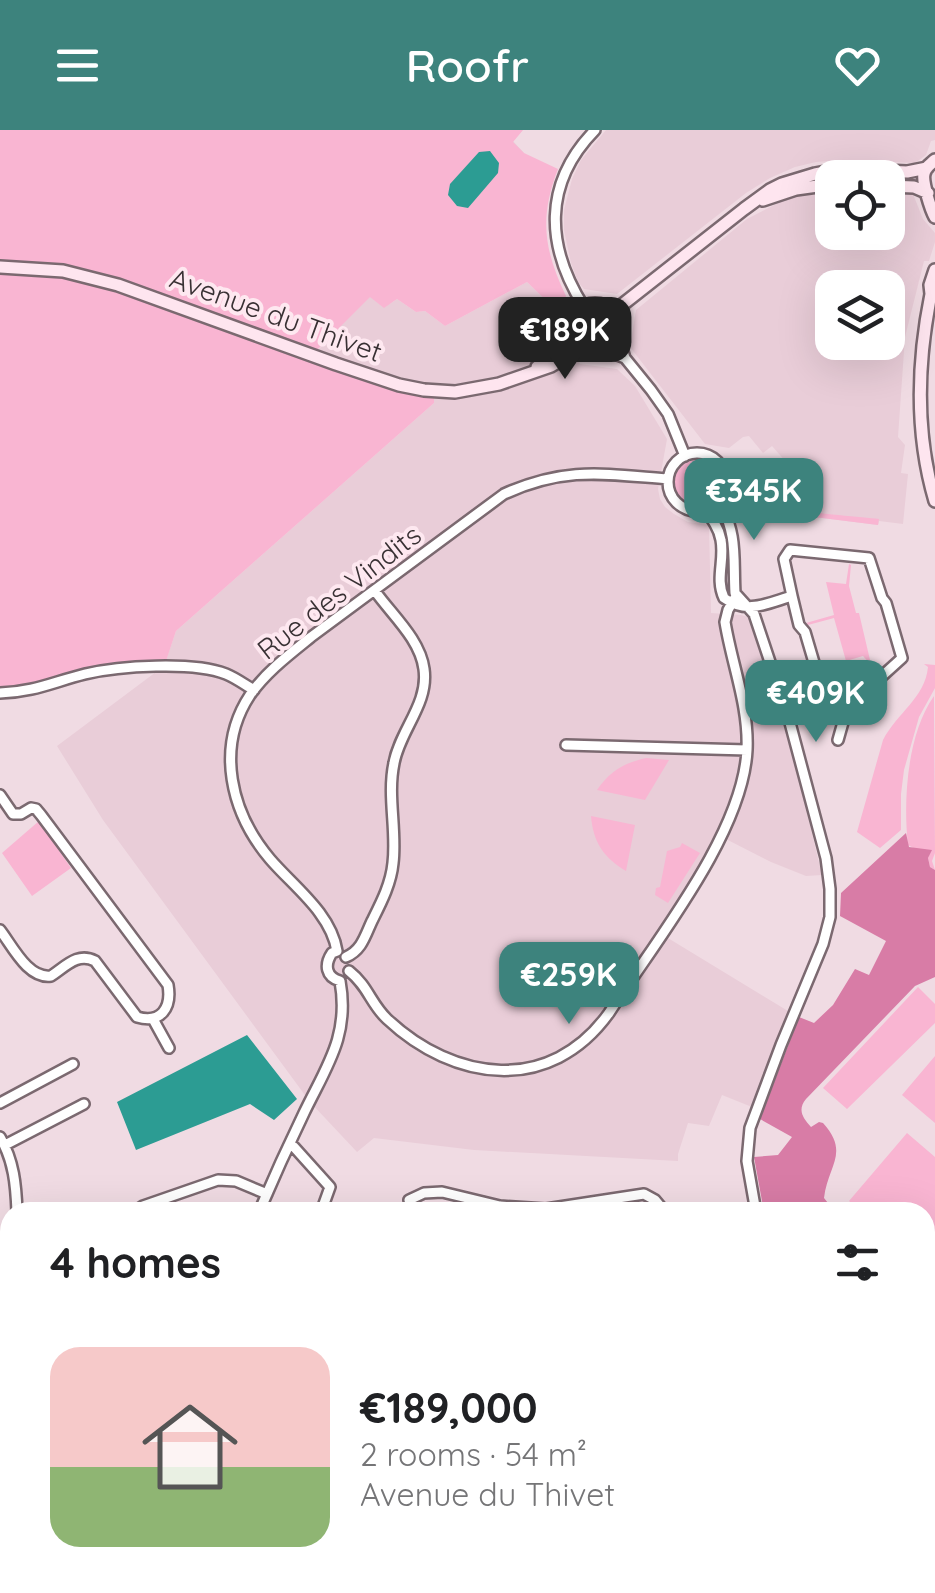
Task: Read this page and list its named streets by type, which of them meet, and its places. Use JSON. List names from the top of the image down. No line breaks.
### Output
{"streets":{"main road":["Avenue du Thivet"],"street":["Rue des Vindits"]},"page":{"header":"Roofr","price":["€189K","€345K","€409K","€259K"],"heading":"4 homes","list":[{"name":"€189,000","note":"2 rooms · 54 m² · Avenue du Thivet"}]}}
